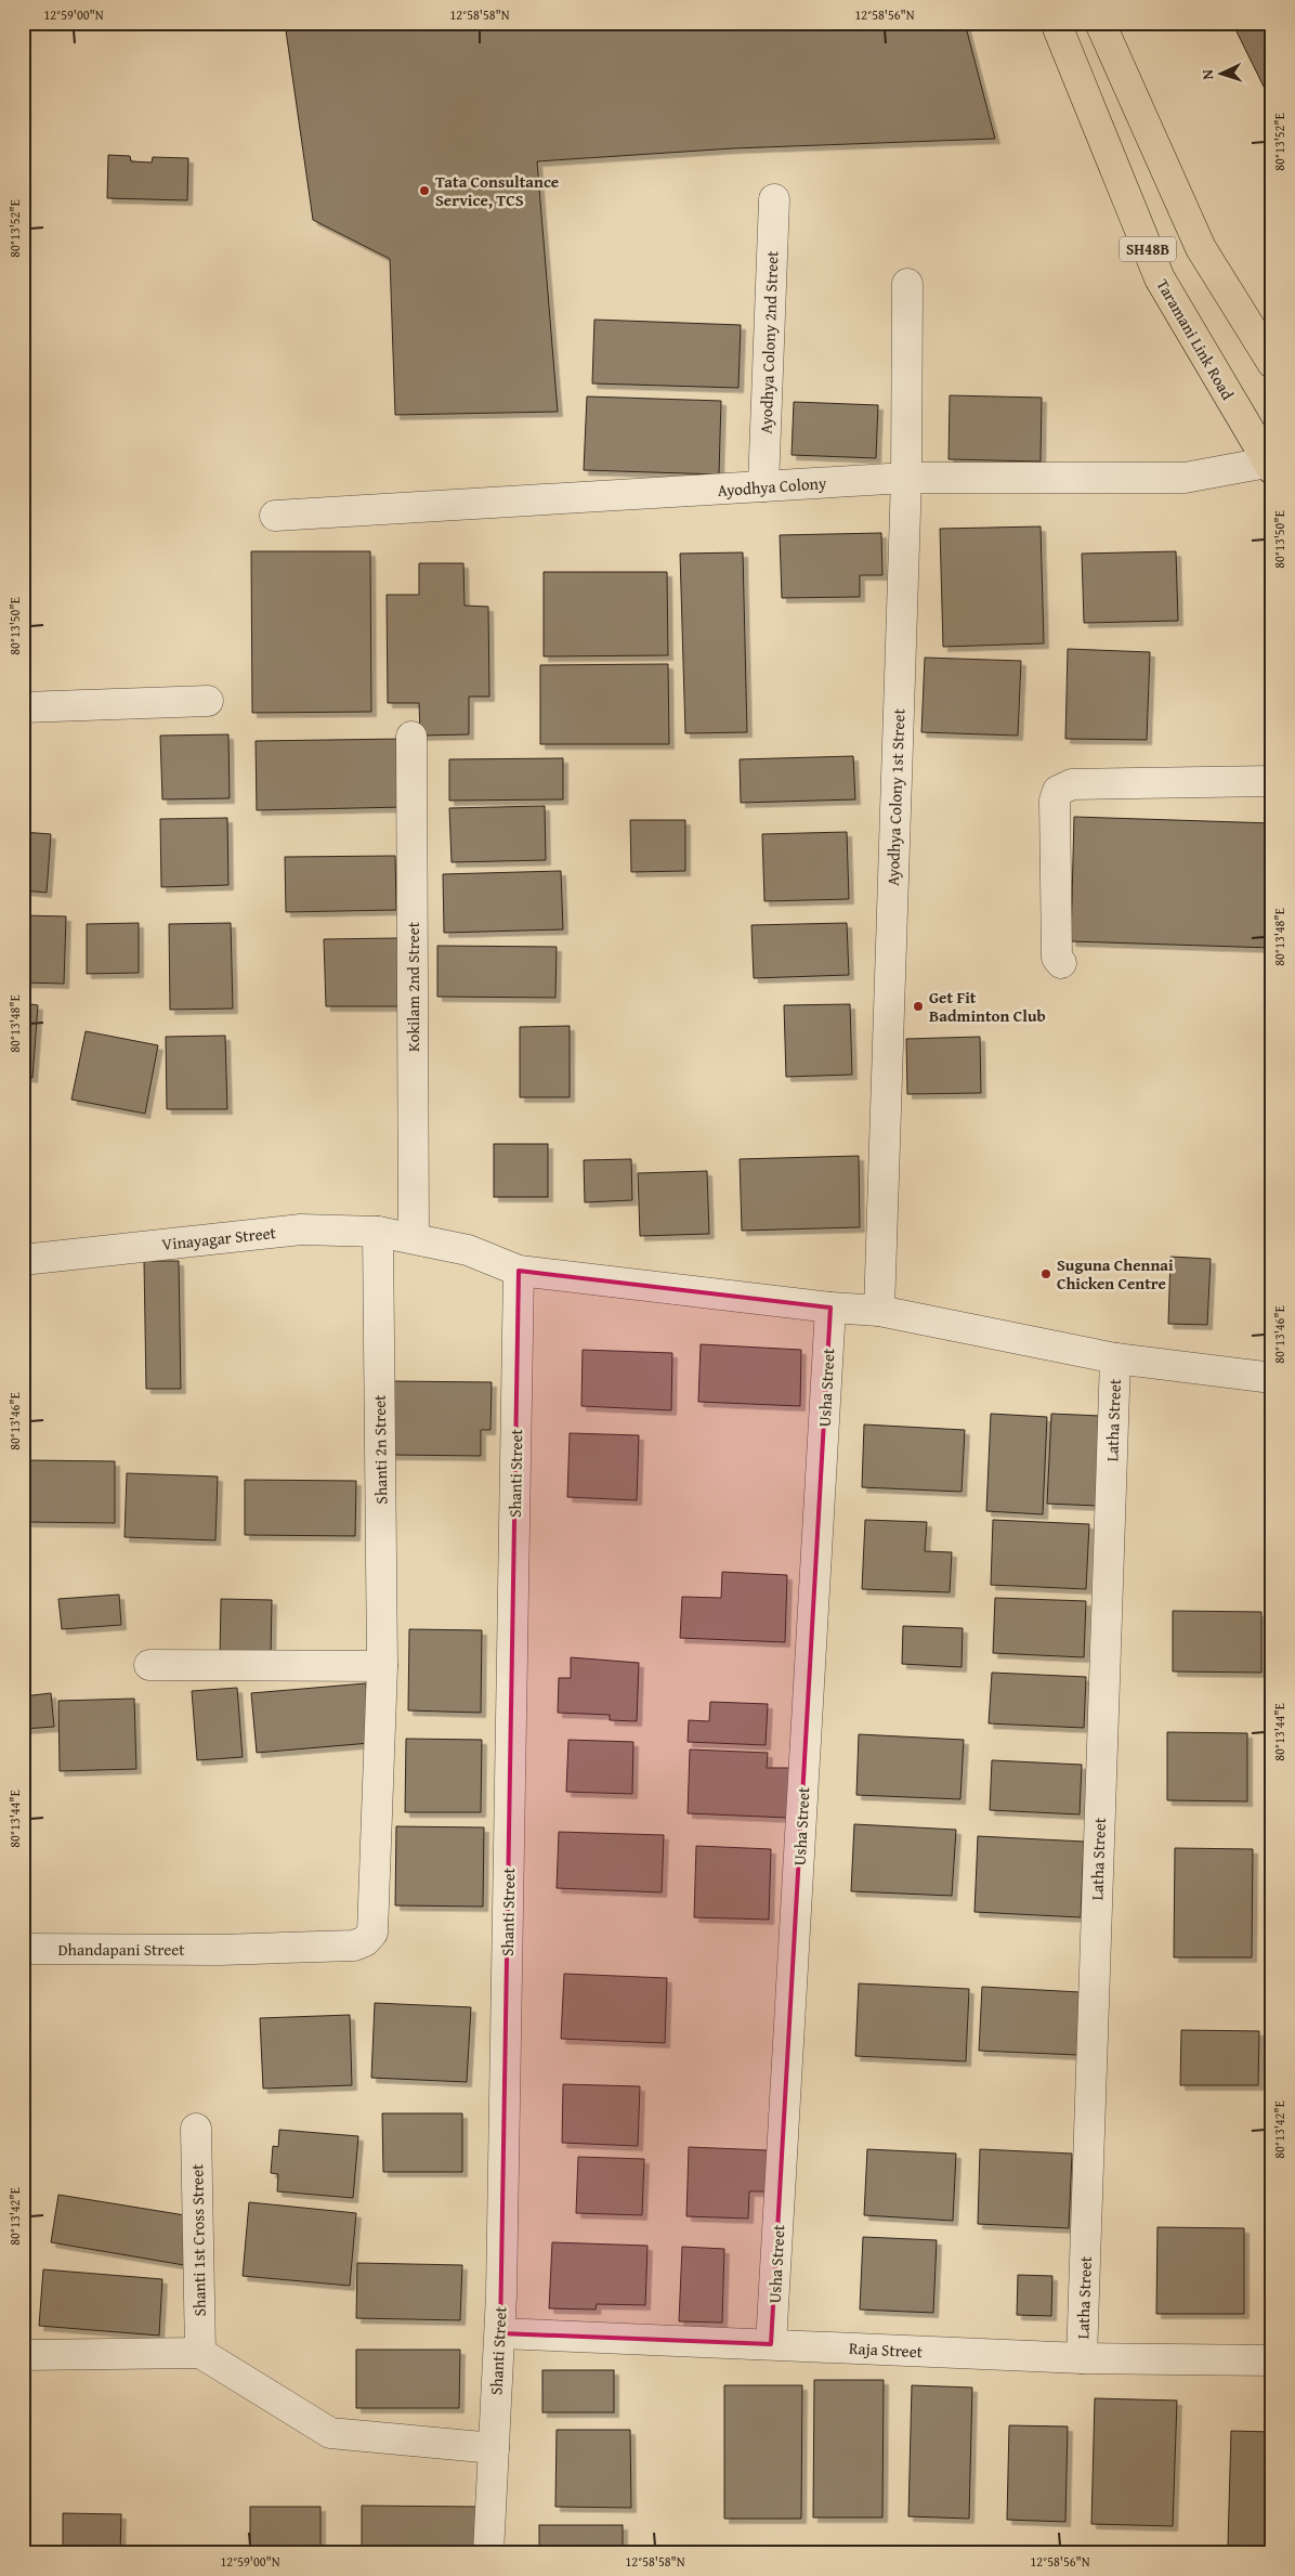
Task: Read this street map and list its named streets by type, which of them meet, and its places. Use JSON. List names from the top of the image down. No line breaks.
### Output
{"streets":{"main road":["SH48B","Taramani Link Road"],"street":["Ayodhya Colony 2nd Street","Ayodhya Colony","Ayodhya Colony 1st Street","Kokilam 2nd Street","Vinayagar Street","Usha Street","Latha Street","Shanti 2n Street","Shanti Street","Dhandapani Street","Shanti 1st Cross Street","Raja Street"]},"crossings":[["Taramani Link Road","Ayodhya Colony"],["Ayodhya Colony 2nd Street","Ayodhya Colony"],["Ayodhya Colony","Ayodhya Colony 1st Street"],["Ayodhya Colony 1st Street","Vinayagar Street"],["Kokilam 2nd Street","Vinayagar Street"],["Vinayagar Street","Usha Street"],["Vinayagar Street","Latha Street"],["Vinayagar Street","Shanti 2n Street"],["Vinayagar Street","Shanti Street"],["Usha Street","Raja Street"],["Latha Street","Raja Street"],["Shanti 2n Street","Dhandapani Street"],["Shanti Street","Raja Street"]],"places":["Tata Consultance Service, TCS","Get Fit Badminton Club","Suguna Chennai Chicken Centre"],"north":"left","coordinates":["12°59'00\"N","12°58'58\"N","12°58'56\"N","80°13'52\"E","80°13'50\"E","80°13'48\"E","80°13'46\"E","80°13'44\"E","80°13'42\"E"]}
